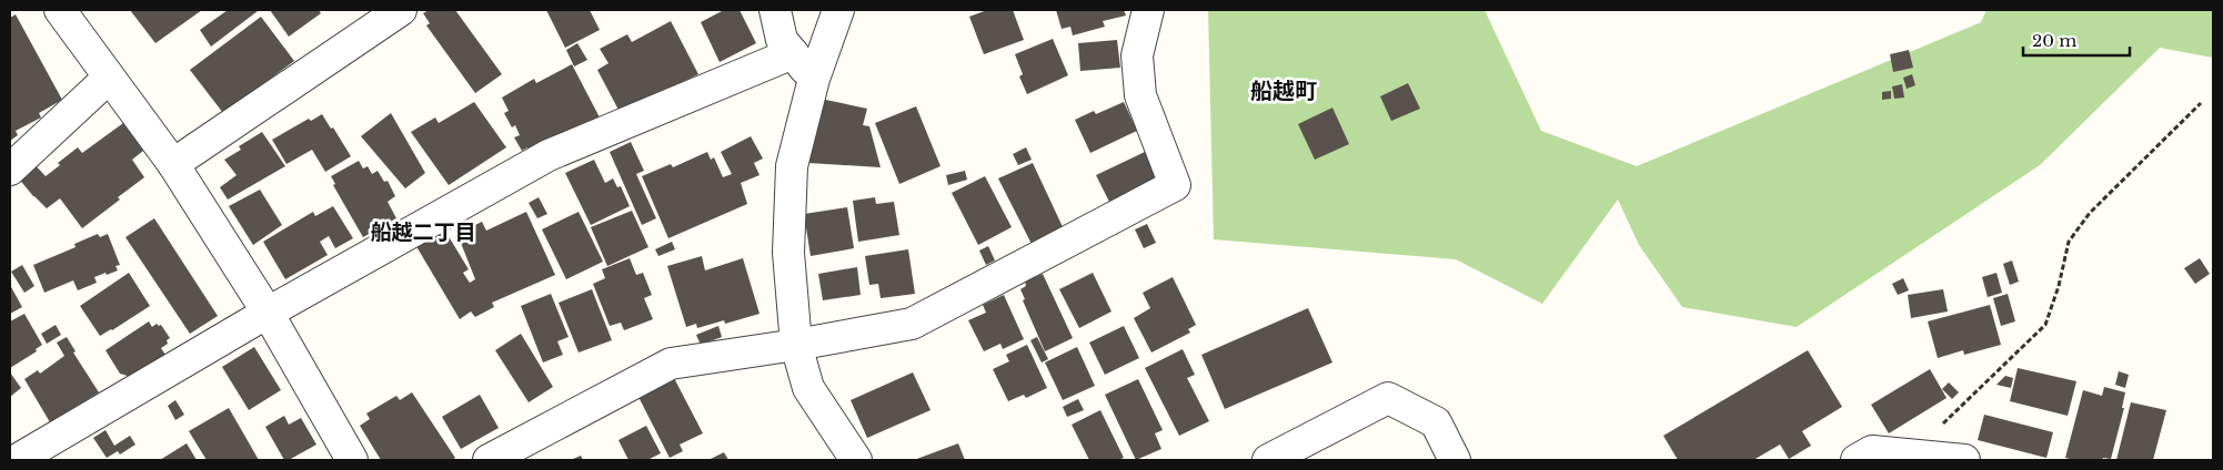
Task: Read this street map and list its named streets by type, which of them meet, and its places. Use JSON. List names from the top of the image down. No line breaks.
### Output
{"districts":["船越町","船越二丁目"],"scale_bar":"20 m"}
